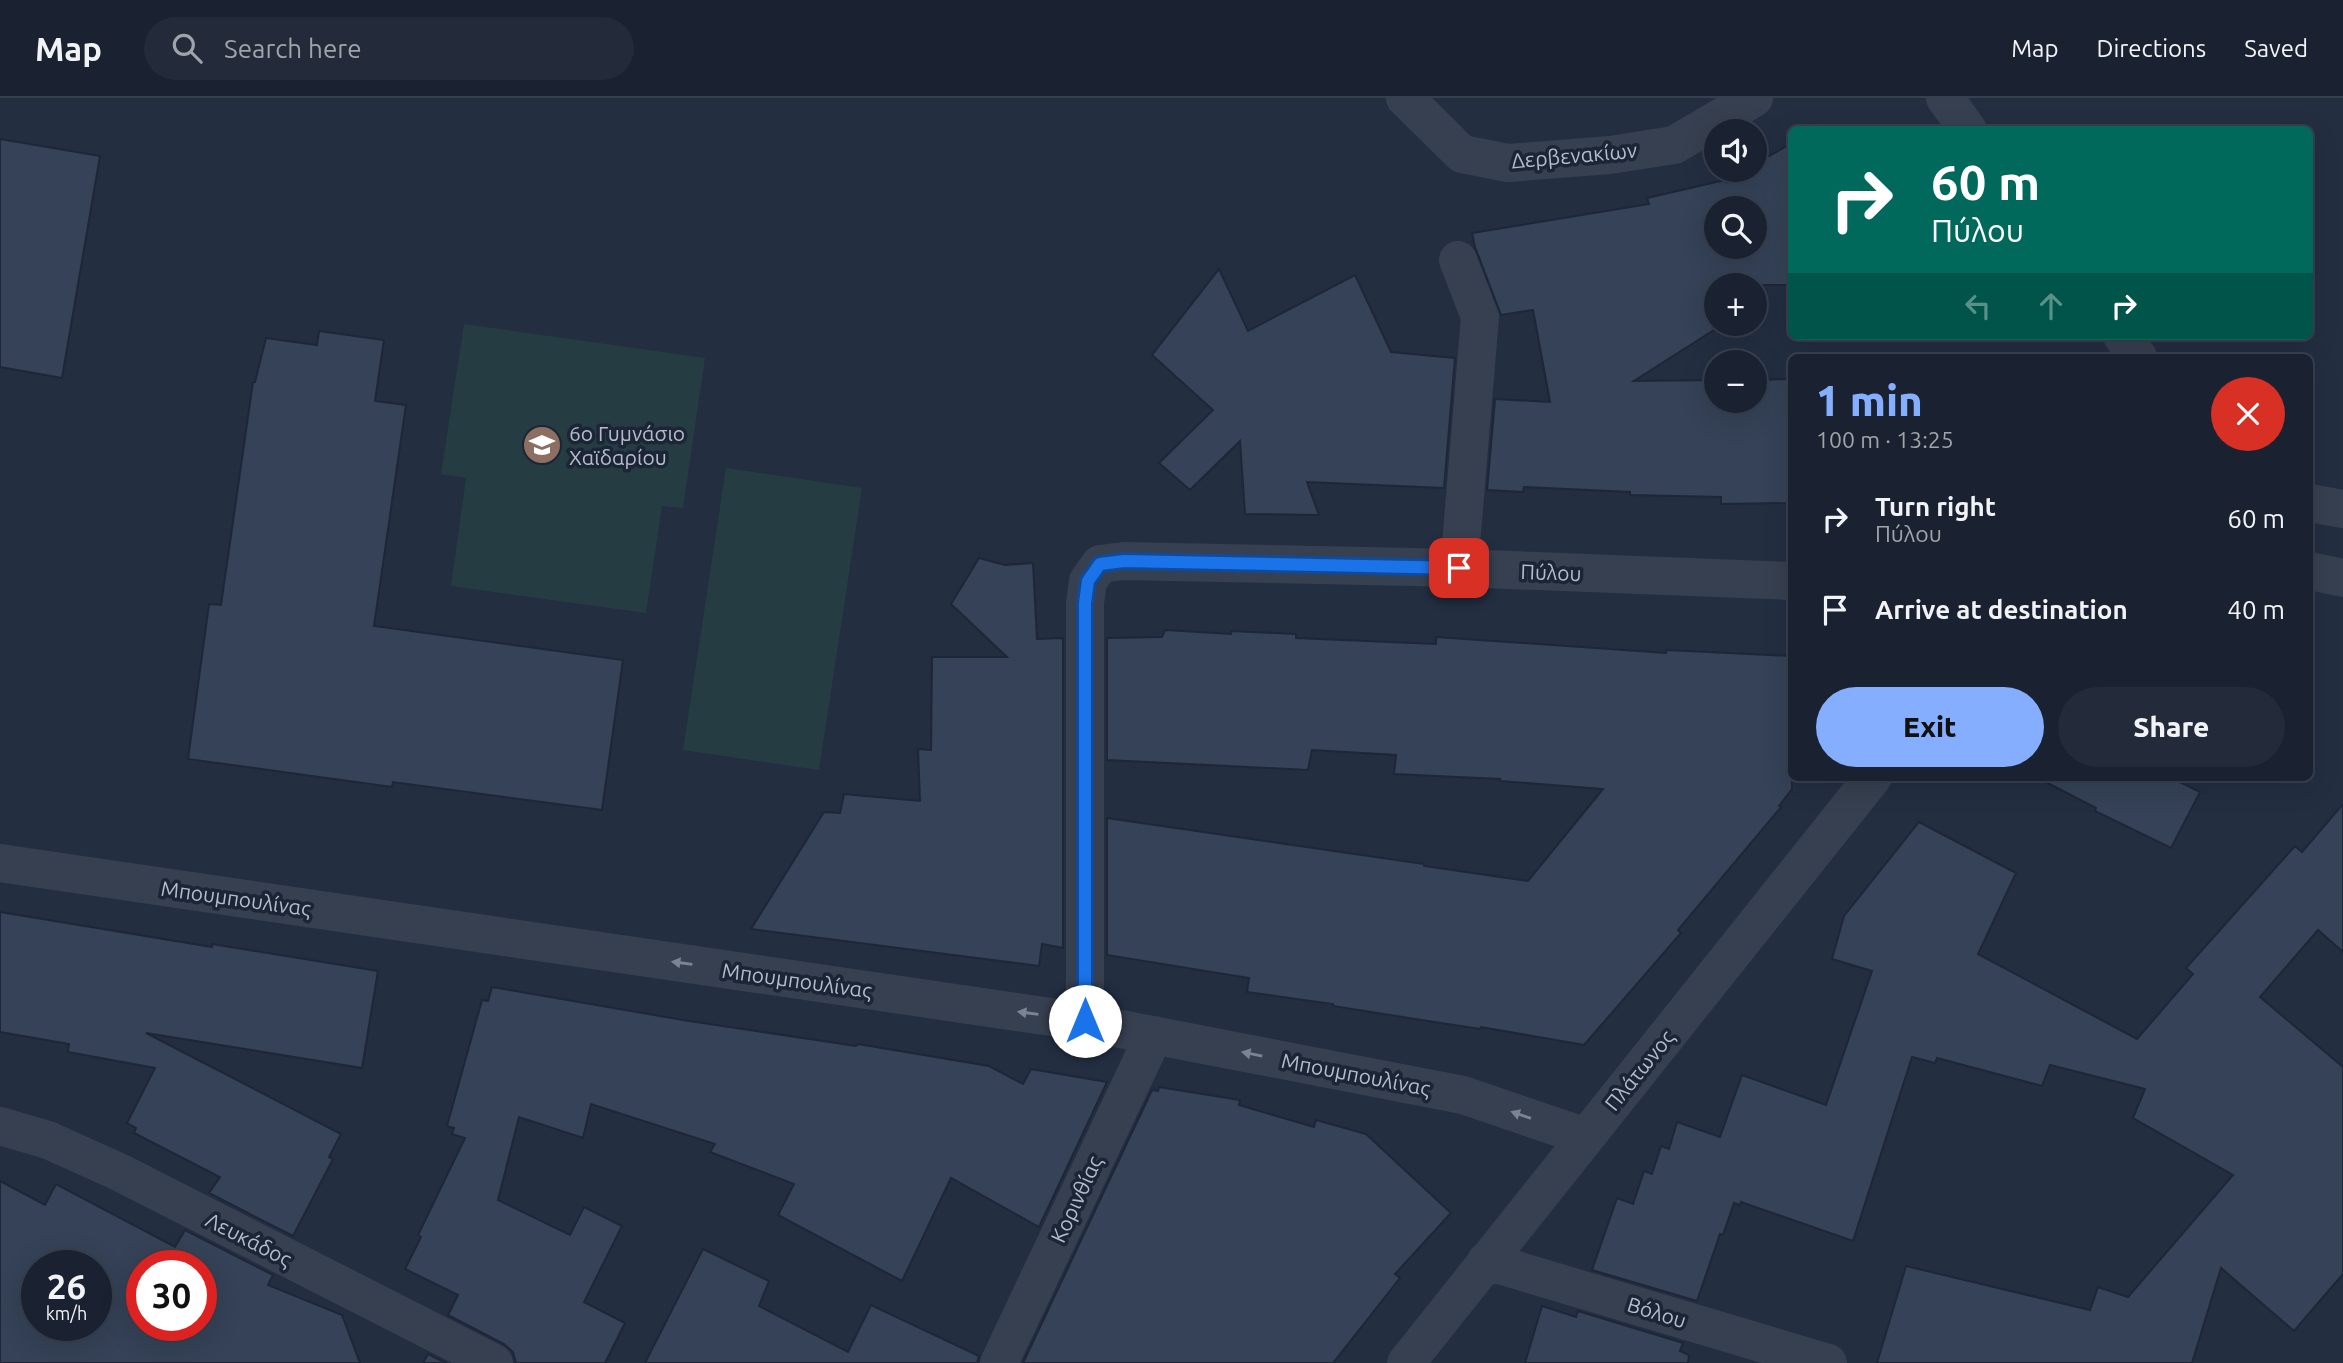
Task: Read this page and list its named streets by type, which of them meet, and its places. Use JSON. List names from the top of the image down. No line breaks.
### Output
{"streets":{"street":["Δερβενακίων","Πύλου","Μπουμπουλίνας","Πλάτωνος","Κορινθίας","Λευκάδος","Βόλου"]},"crossings":[["Πύλου","Μπουμπουλίνας"],["Μπουμπουλίνας","Πλάτωνος"],["Μπουμπουλίνας","Κορινθίας"],["Πλάτωνος","Βόλου"]],"one_way":["Μπουμπουλίνας"],"places":{"school or university":["6ο Γυμνάσιο Χαϊδαρίου"]},"page":{"header":"Map","search":"Search here","nav":["Map","Directions","Saved"],"map_buttons":["+","−"],"turn":["60 m","Πύλου"],"heading":["1 min","100 m · 13:25"],"list":[{"name":"Turn right","note":"Πύλου","value":"60 m"},{"name":"Arrive at destination","value":"40 m"}],"buttons":["Exit","Share"],"speed":"26 km/h","limit":"30"}}
